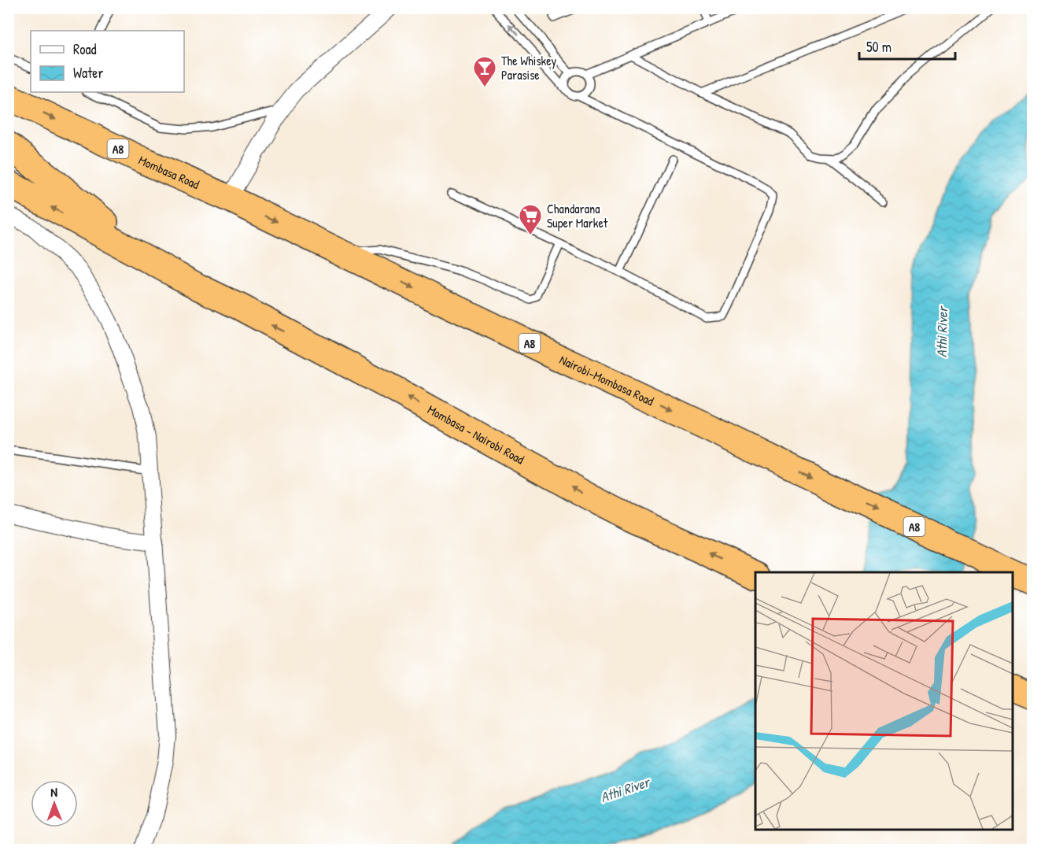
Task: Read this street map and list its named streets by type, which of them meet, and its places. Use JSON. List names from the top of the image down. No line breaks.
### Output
{"streets":{"highway":["A8","Mombasa Road","Nairobi-Mombasa Road","Mombasa - Nairobi Road"]},"crossings":[["Mombasa Road","Nairobi-Mombasa Road"]],"one_way":["Nairobi-Mombasa Road","Mombasa - Nairobi Road"],"water":["Athi River"],"places":{"bar":["The Whiskey Parasise"],"supermarket":["Chandarana Super Market"]},"legend":["Road","Water"],"scale_bar":"50 m","north":"top"}
